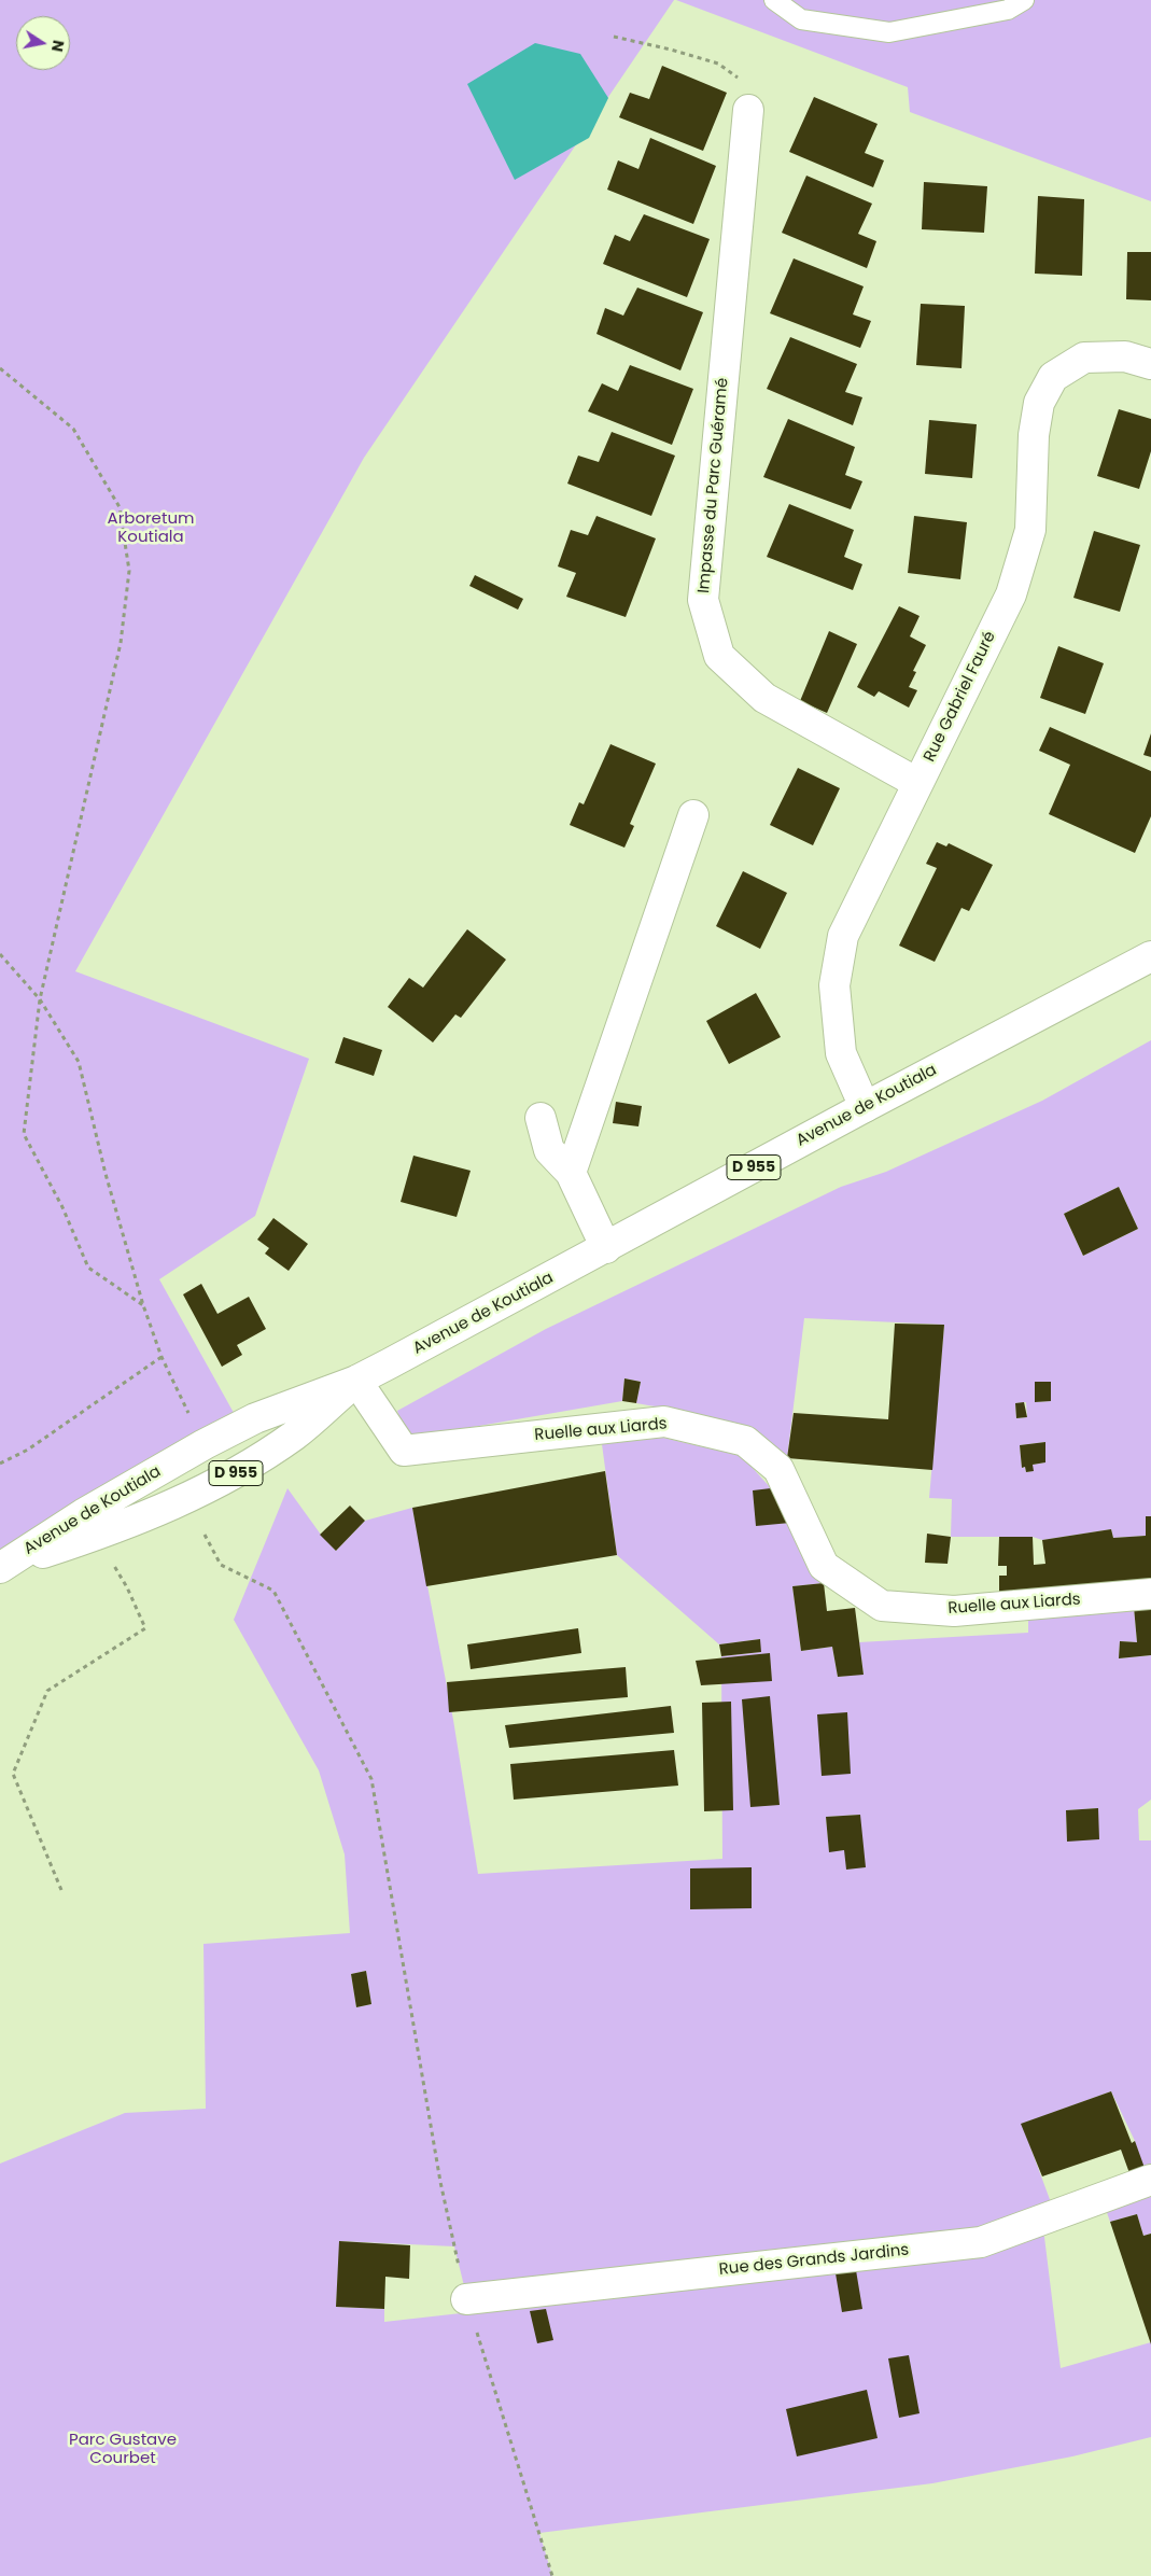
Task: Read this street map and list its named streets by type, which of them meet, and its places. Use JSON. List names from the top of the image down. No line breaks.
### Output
{"streets":{"street":["Impasse du Parc Guéramé","Rue Gabriel Fauré","Avenue de Koutiala","D 955","Ruelle aux Liards","Rue des Grands Jardins"]},"crossings":[["Impasse du Parc Guéramé","Rue Gabriel Fauré"],["Rue Gabriel Fauré","Avenue de Koutiala"],["Avenue de Koutiala","Ruelle aux Liards"]],"parks":["Arboretum Koutiala","Parc Gustave Courbet"],"north":"right"}
